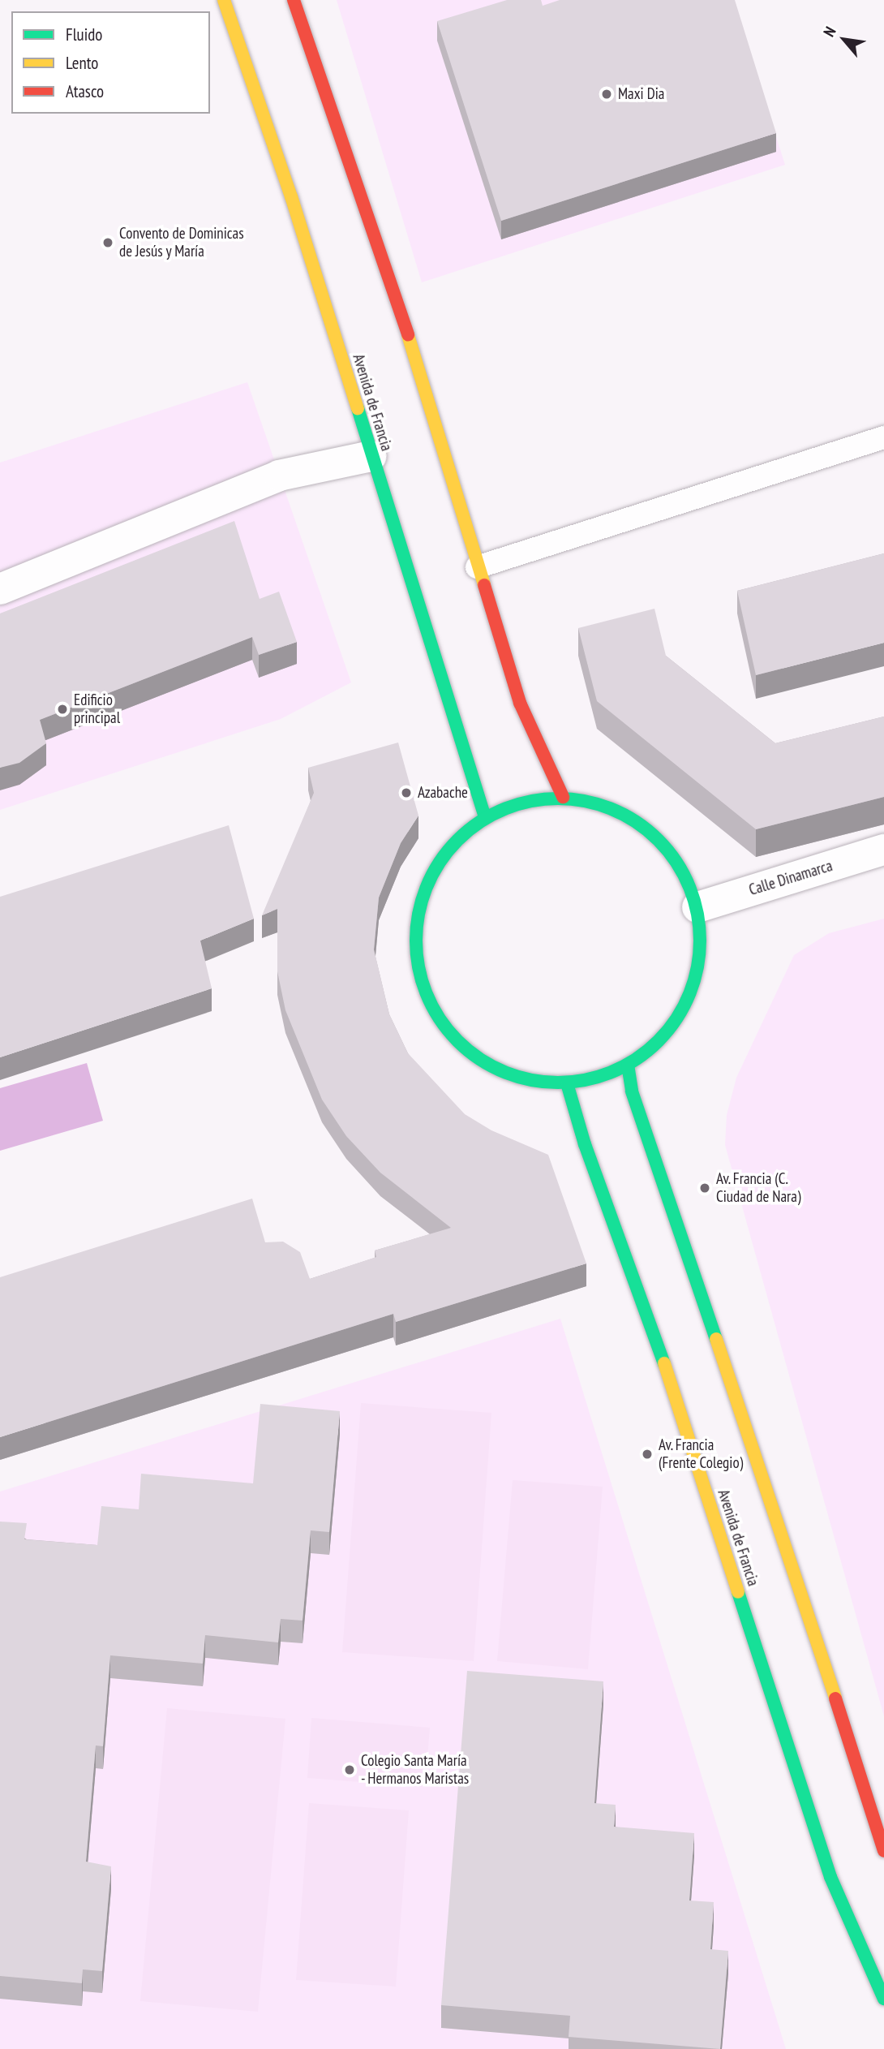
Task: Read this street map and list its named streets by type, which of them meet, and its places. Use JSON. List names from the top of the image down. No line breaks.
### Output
{"streets":{"main road":["Avenida de Francia"],"street":["Calle Dinamarca"]},"places":["Maxi Dia","Convento de Dominicas de Jesús y María","Edificio principal","Azabache","Av. Francia (C. Ciudad de Nara)","Av. Francia (Frente Colegio)","Colegio Santa María - Hermanos Maristas"],"legend":["Fluido","Lento","Atasco"],"north":"top left"}
